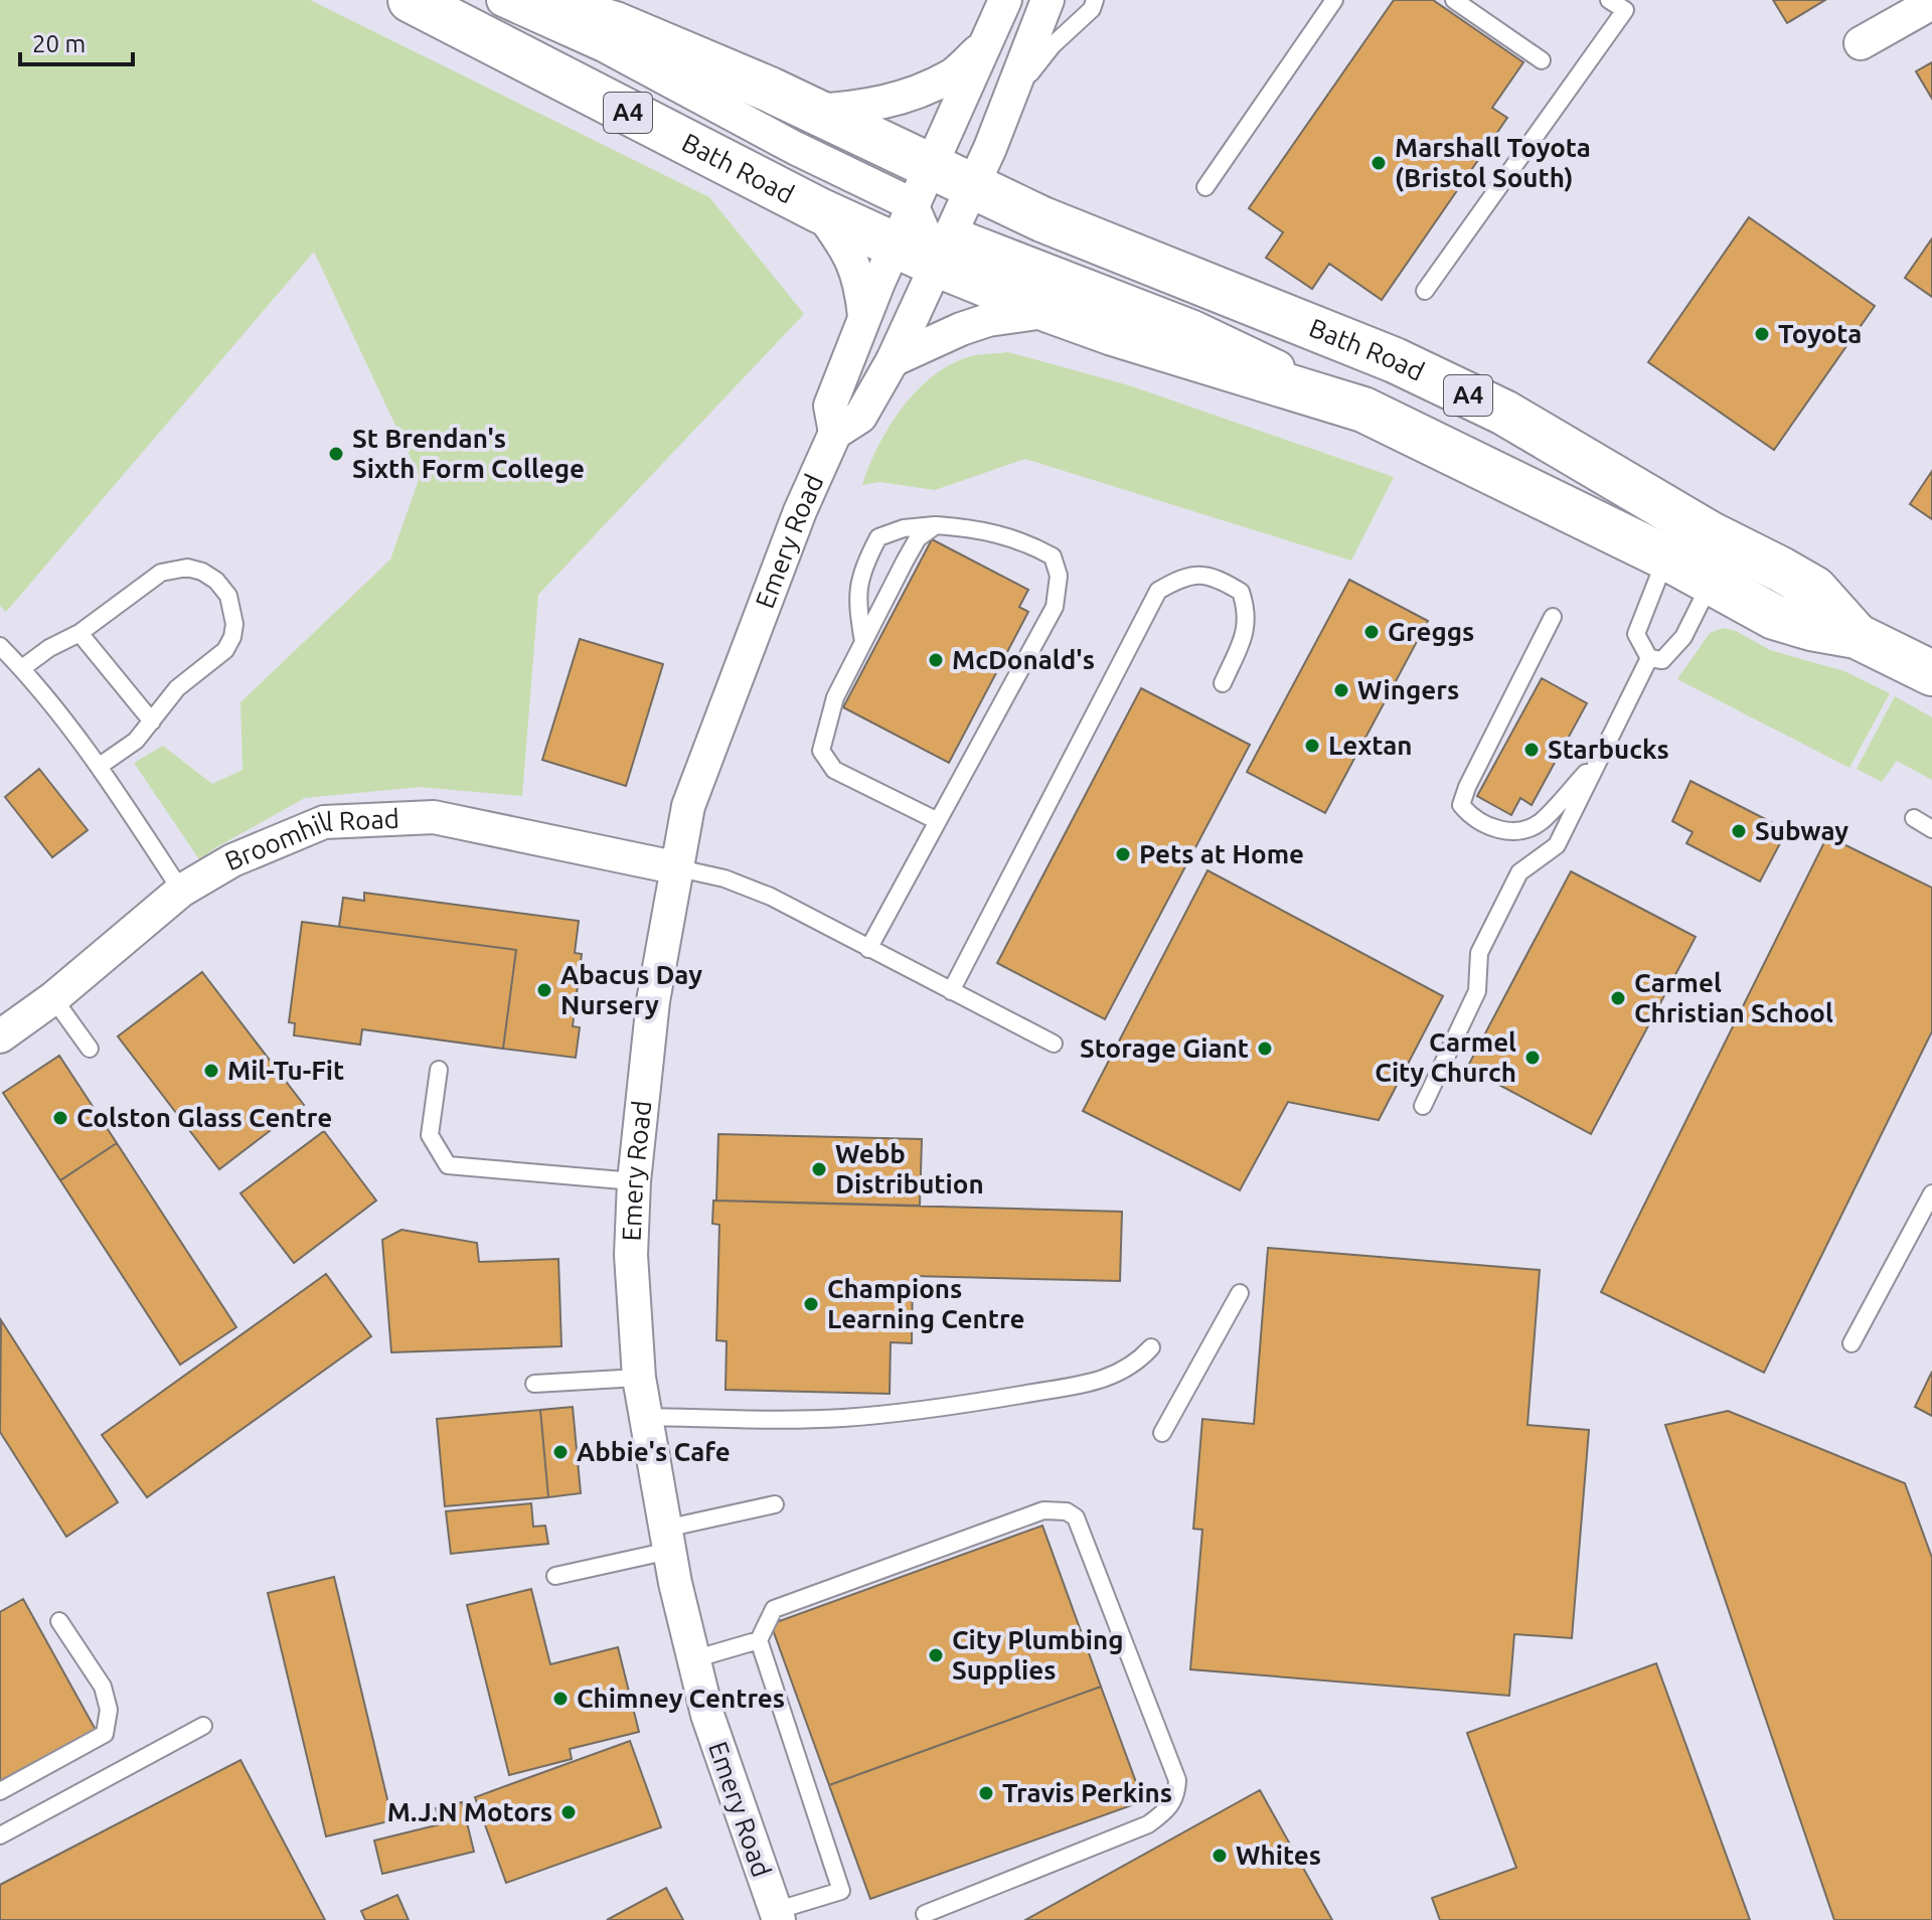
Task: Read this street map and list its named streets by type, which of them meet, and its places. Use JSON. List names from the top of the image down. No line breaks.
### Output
{"streets":{"highway":["A4","Bath Road"],"street":["Emery Road","Broomhill Road"]},"crossings":[["Bath Road","Emery Road"],["Emery Road","Broomhill Road"]],"places":["Marshall Toyota (Bristol South)","Toyota","St Brendan's Sixth Form College","Greggs","McDonald's","Wingers","Lextan","Starbucks","Subway","Pets at Home","Abacus Day Nursery","Carmel Christian School","Storage Giant","Carmel City Church","Mil-Tu-Fit","Colston Glass Centre","Webb Distribution","Champions Learning Centre","Abbie's Cafe","City Plumbing Supplies","Chimney Centres","Travis Perkins","M.J.N Motors","Whites"],"scale_bar":"20 m"}
